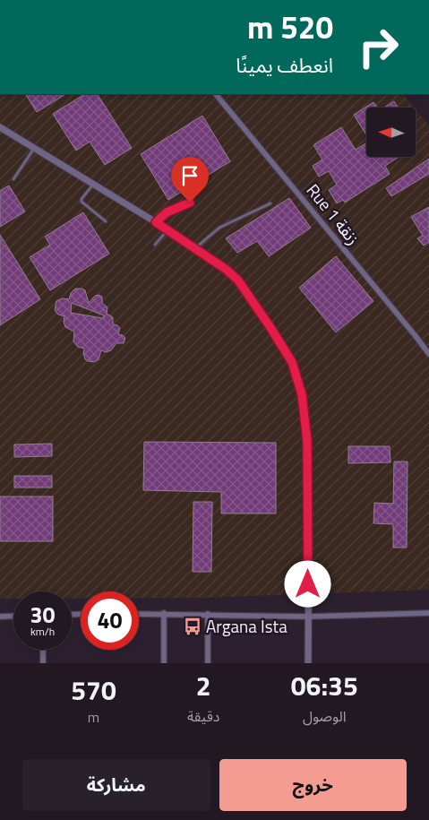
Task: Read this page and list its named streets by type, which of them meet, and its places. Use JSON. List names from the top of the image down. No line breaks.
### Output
{"streets":{"street":["Rue 1 زنقة"]},"places":{"bus stop":["Argana Ista"]},"north":"left","page":{"turn":["520 m","انعطف يمينًا"],"speed":"30 km/h","limit":"40","eta":["06:35","الوصول","2","دقيقة","570","m"],"buttons":["خروج","مشاركة"]}}
